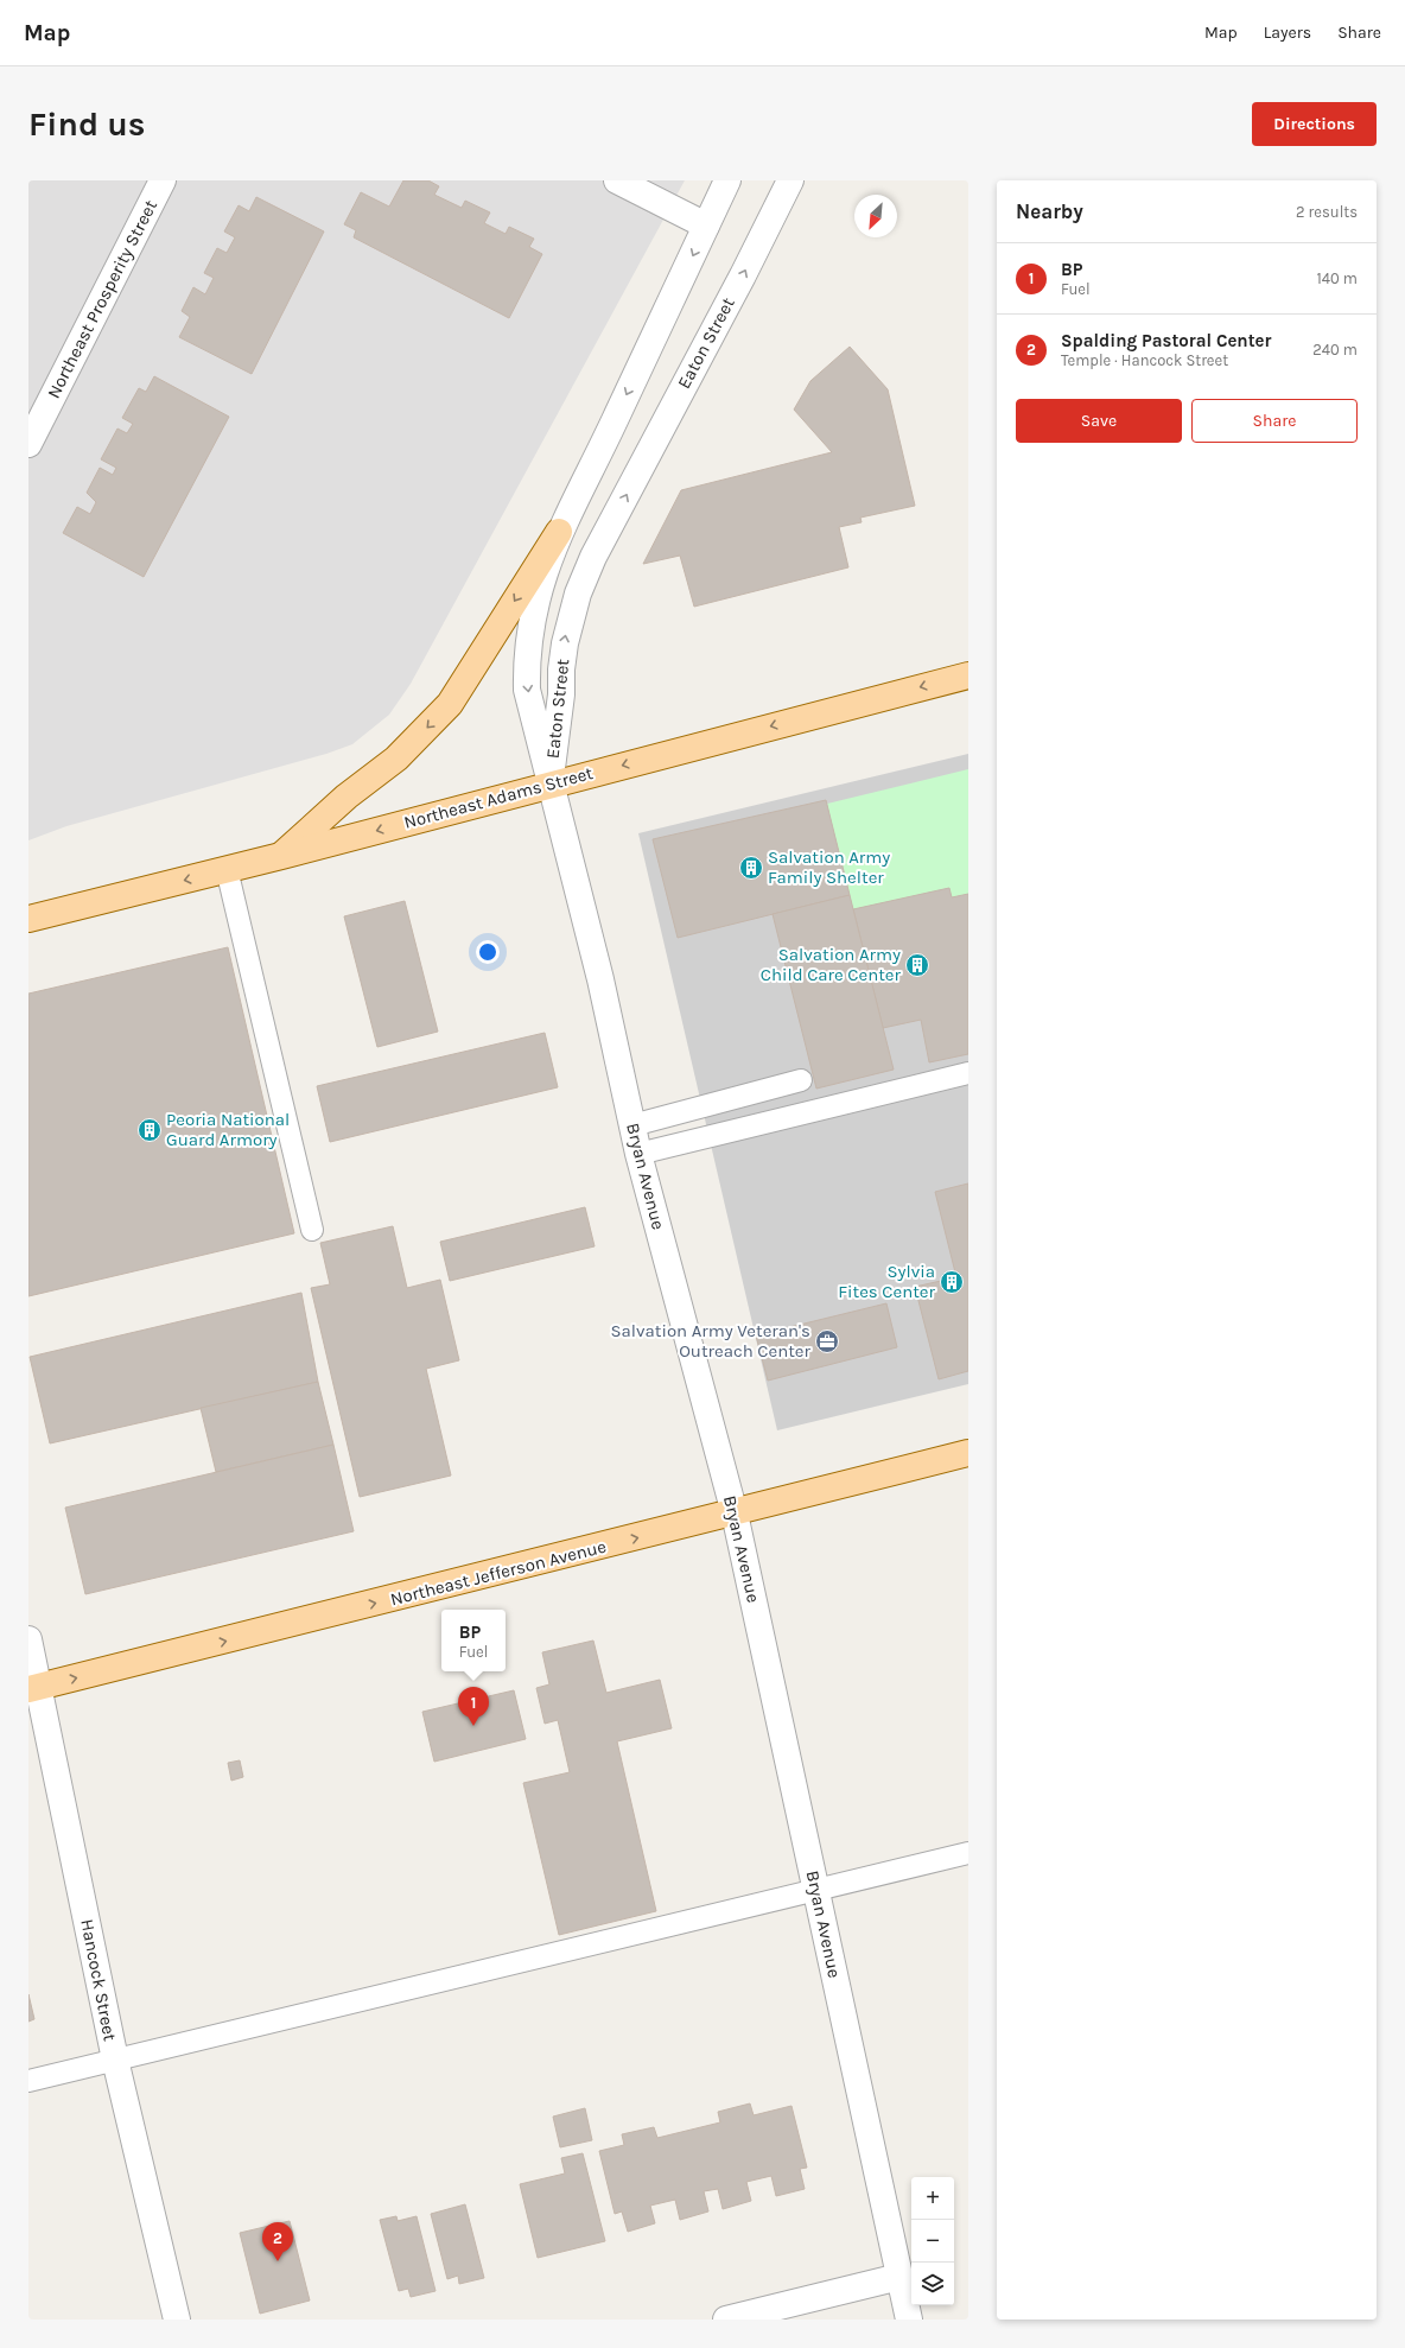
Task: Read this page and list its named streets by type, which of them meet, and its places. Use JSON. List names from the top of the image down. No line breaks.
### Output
{"streets":{"main road":["Northeast Adams Street","Northeast Jefferson Avenue"],"street":["Northeast Prosperity Street","Eaton Street","Bryan Avenue","Hancock Street"]},"crossings":[["Eaton Street","Northeast Adams Street"],["Eaton Street","Bryan Avenue"],["Northeast Adams Street","Bryan Avenue"],["Bryan Avenue","Northeast Jefferson Avenue"],["Northeast Jefferson Avenue","Hancock Street"]],"one_way":["Northeast Adams Street","Northeast Jefferson Avenue"],"places":{"building":["Salvation Army Family Shelter","Salvation Army Child Care Center","Peoria National Guard Armory","Sylvia Fites Center"],"office":["Salvation Army Veteran's Outreach Center"]},"north":"bottom left","page":{"header":"Map","nav":["Map","Layers","Share"],"buttons":["Directions",["Save","Share"]],"title":"Find us","heading":["Nearby","2 results"],"list":[{"mark":"1","name":"BP","note":"Fuel","value":"140 m"},{"mark":"2","name":"Spalding Pastoral Center","note":"Temple · Hancock Street","value":"240 m"}],"popup":["BP","Fuel"],"pins":["1","2"],"map_buttons":["+","−"]}}
